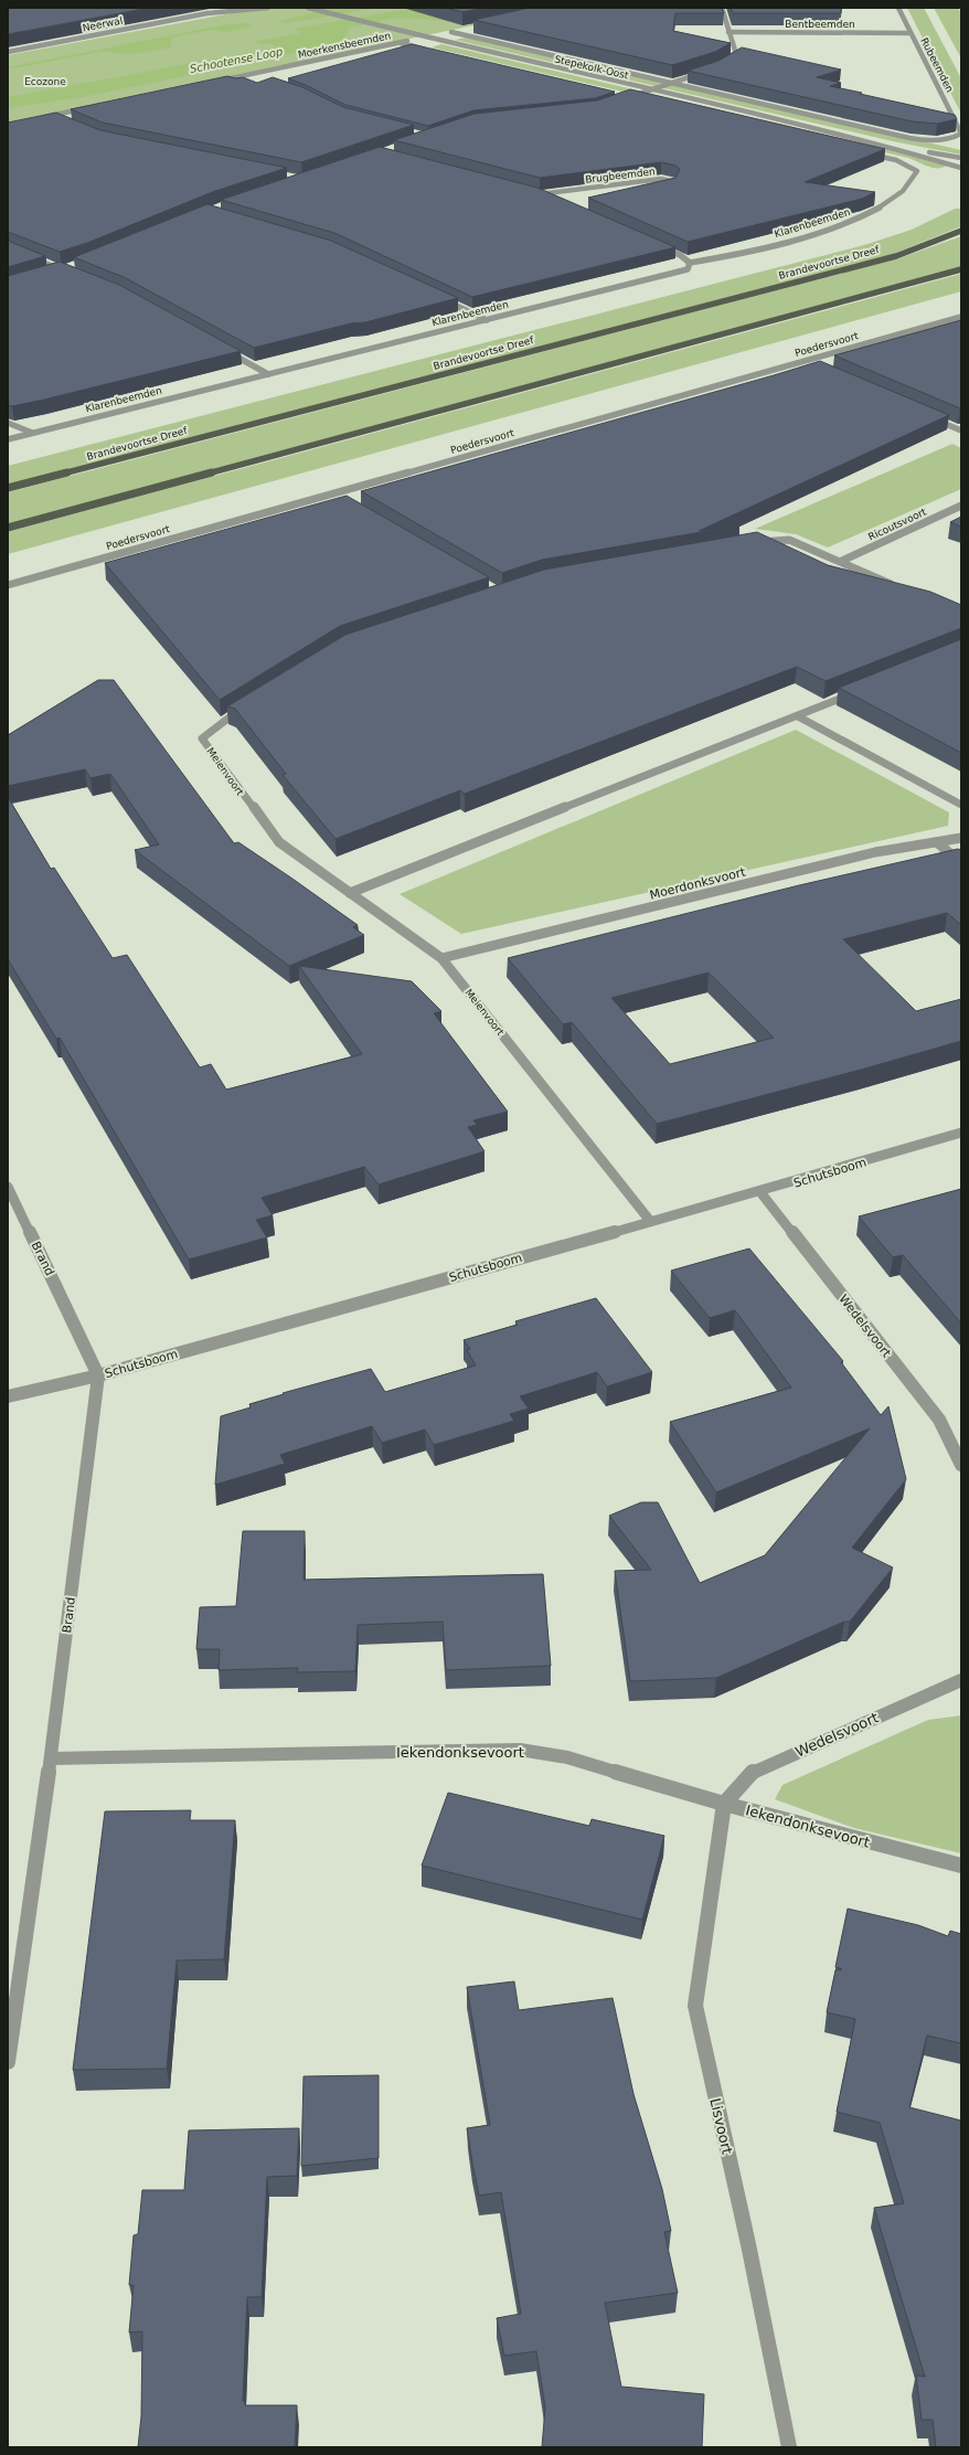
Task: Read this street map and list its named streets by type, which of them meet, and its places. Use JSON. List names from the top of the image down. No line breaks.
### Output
{"streets":{"main road":["Brandevoortse Dreef"],"street":["Neerwal","Bentbeemden","Moerkensbeemden","Rubeemden","Stepekolk-Oost","Brugbeemden","Klarenbeemden","Poedersvoort","Ricoutsvoort","Meienvoort","Moerdonksvoort","Schutsboom","Brand","Wedelsvoort","Iekendonksevoort","Lisvoort"]},"crossings":[["Bentbeemden","Rubeemden"],["Moerkensbeemden","Stepekolk-Oost"],["Rubeemden","Stepekolk-Oost"],["Meienvoort","Moerdonksvoort"],["Meienvoort","Schutsboom"],["Schutsboom","Brand"],["Schutsboom","Wedelsvoort"],["Brand","Iekendonksevoort"],["Wedelsvoort","Iekendonksevoort"],["Wedelsvoort","Lisvoort"],["Iekendonksevoort","Lisvoort"]],"water":["Schootense Loop"],"parks":["Ecozone"]}
